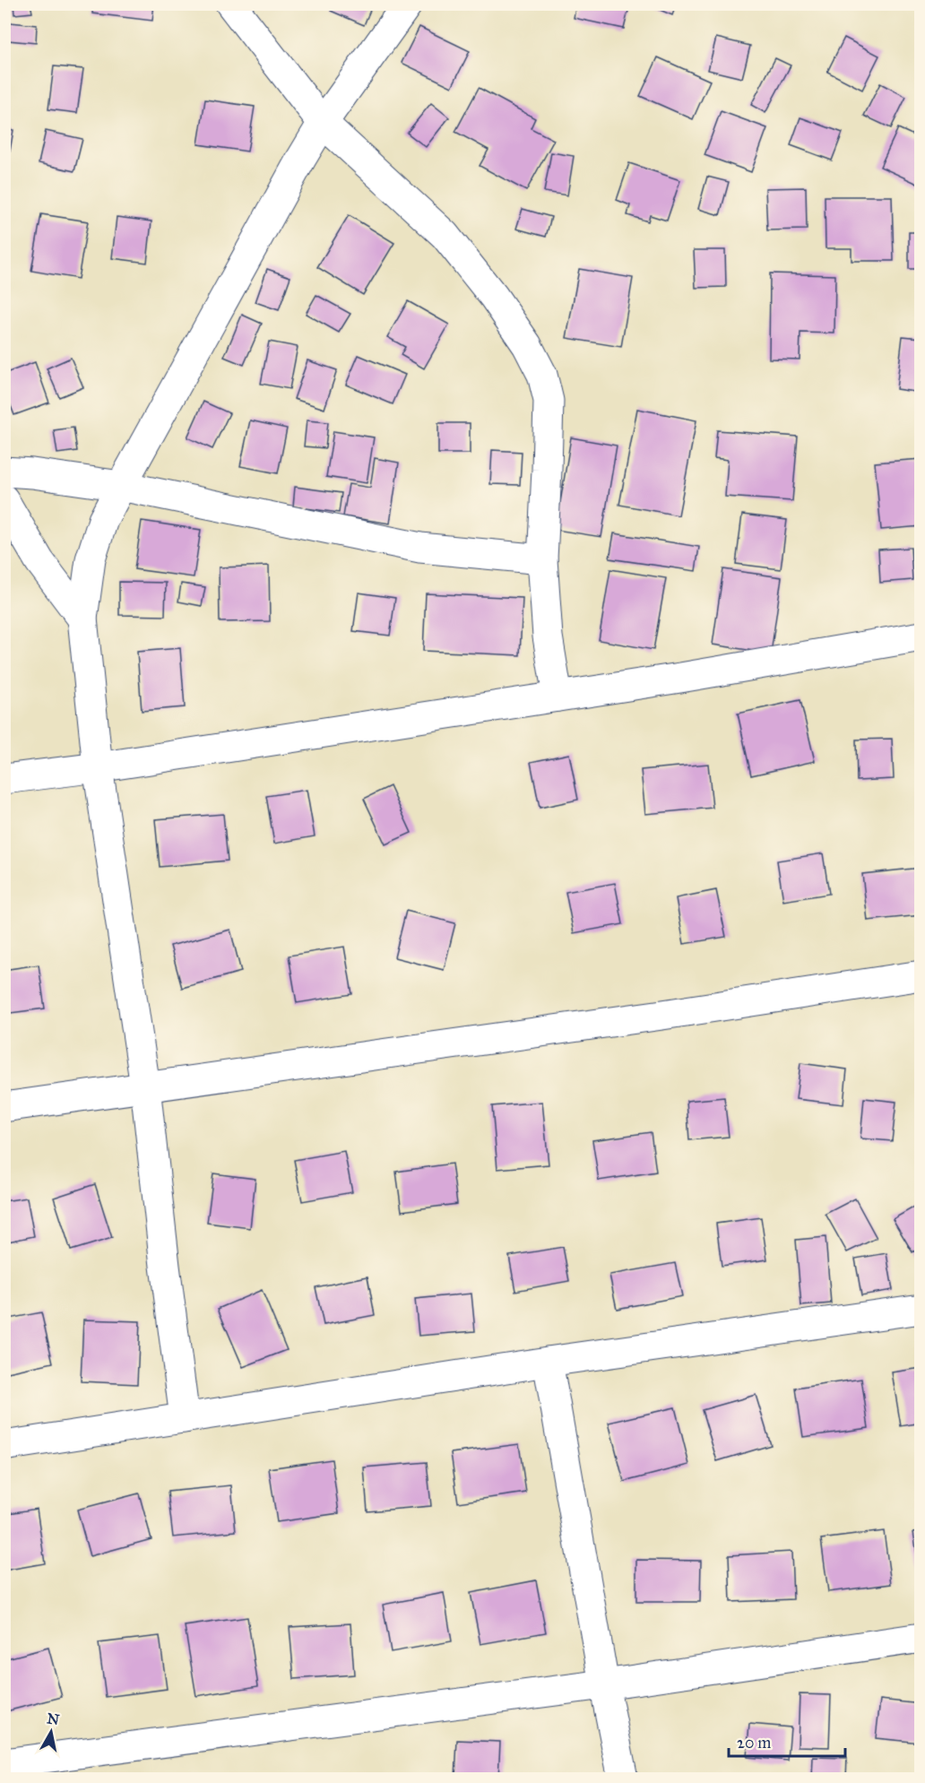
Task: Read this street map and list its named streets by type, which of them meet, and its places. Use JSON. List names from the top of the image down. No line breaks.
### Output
{"scale_bar":"20 m","north":"top"}
